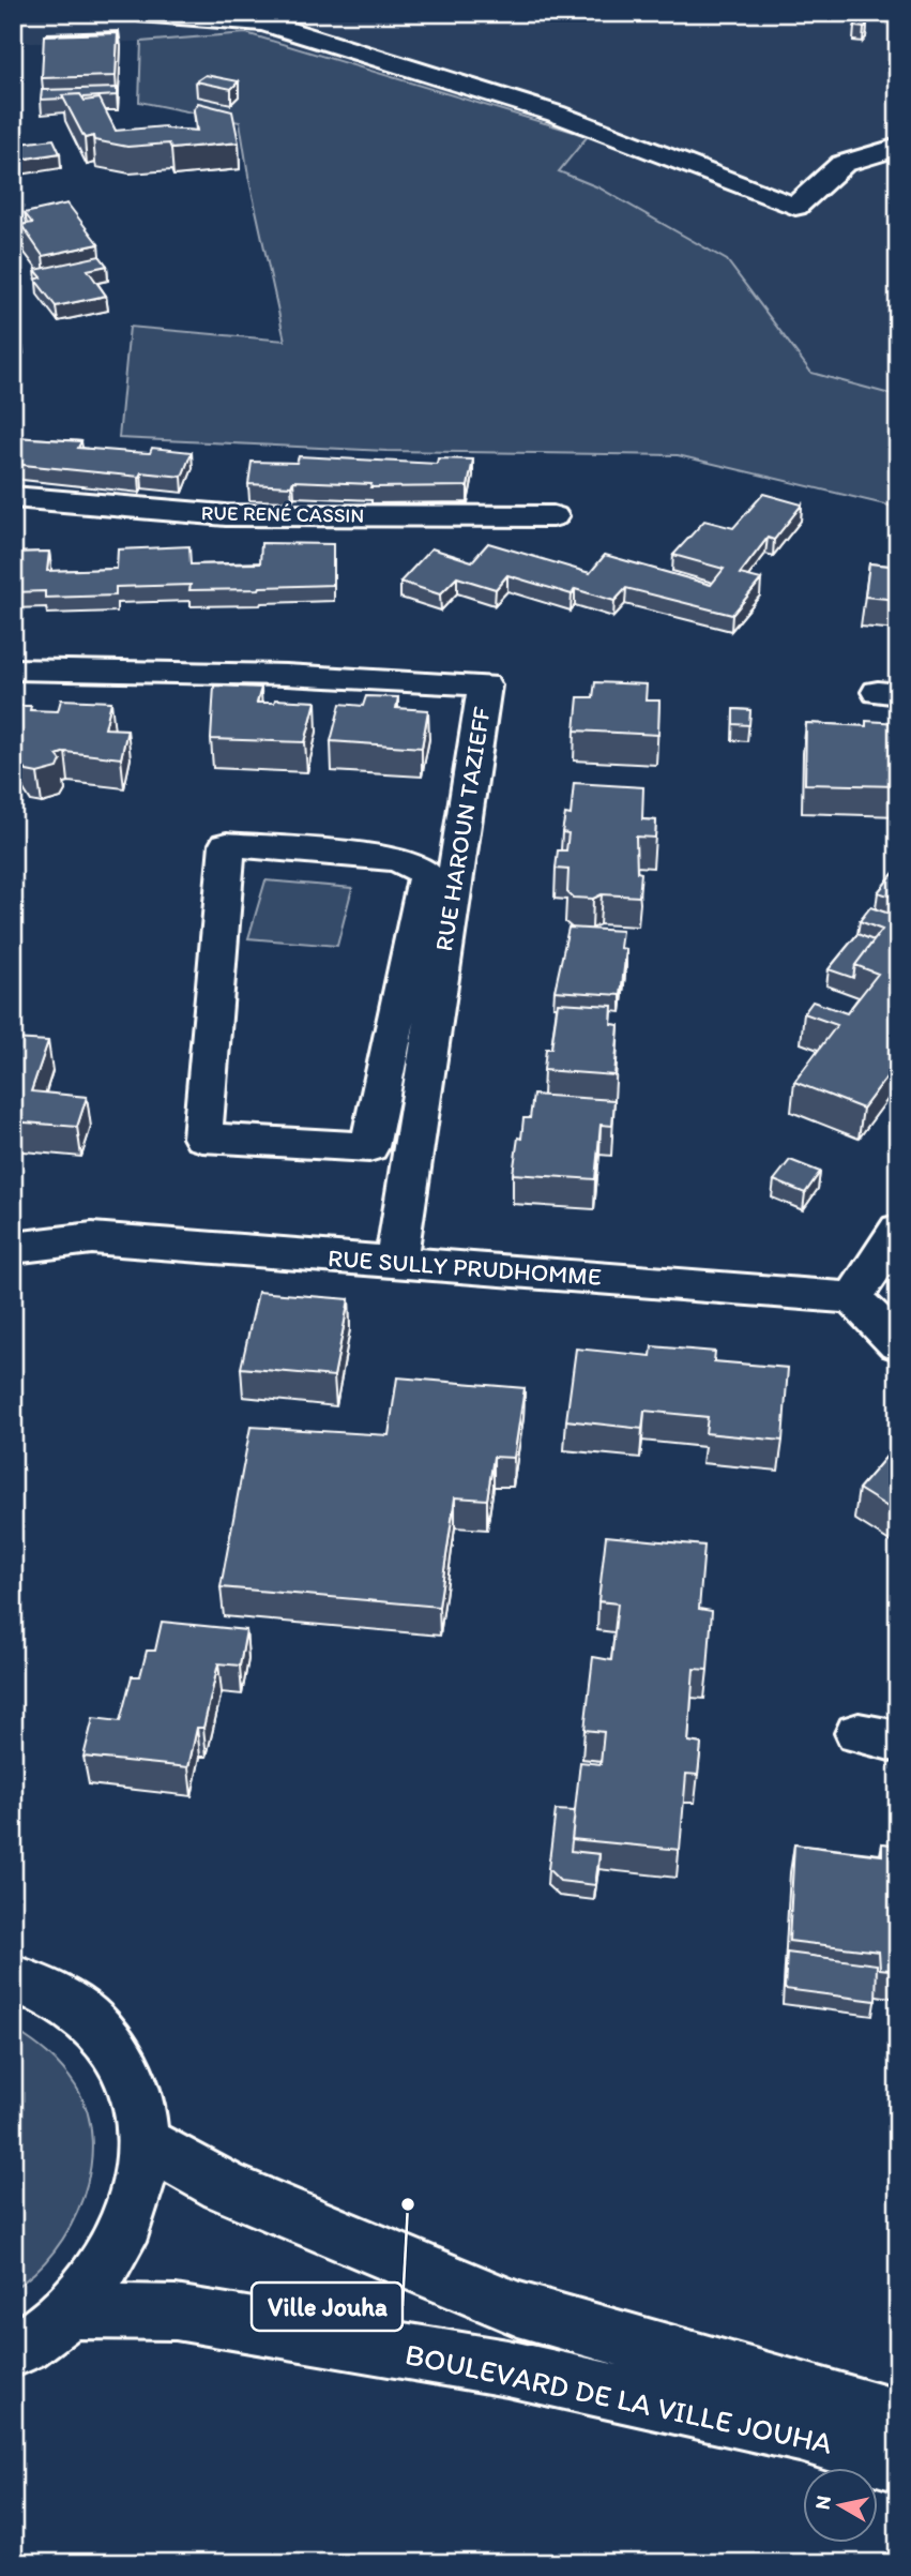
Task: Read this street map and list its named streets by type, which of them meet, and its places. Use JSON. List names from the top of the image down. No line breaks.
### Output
{"streets":{"street":["RUE RENÉ CASSIN","RUE HAROUN TAZIEFF","RUE SULLY PRUDHOMME","BOULEVARD DE LA VILLE JOUHA"]},"crossings":[["RUE HAROUN TAZIEFF","RUE SULLY PRUDHOMME"]],"places":["Ville Jouha"],"north":"left"}
